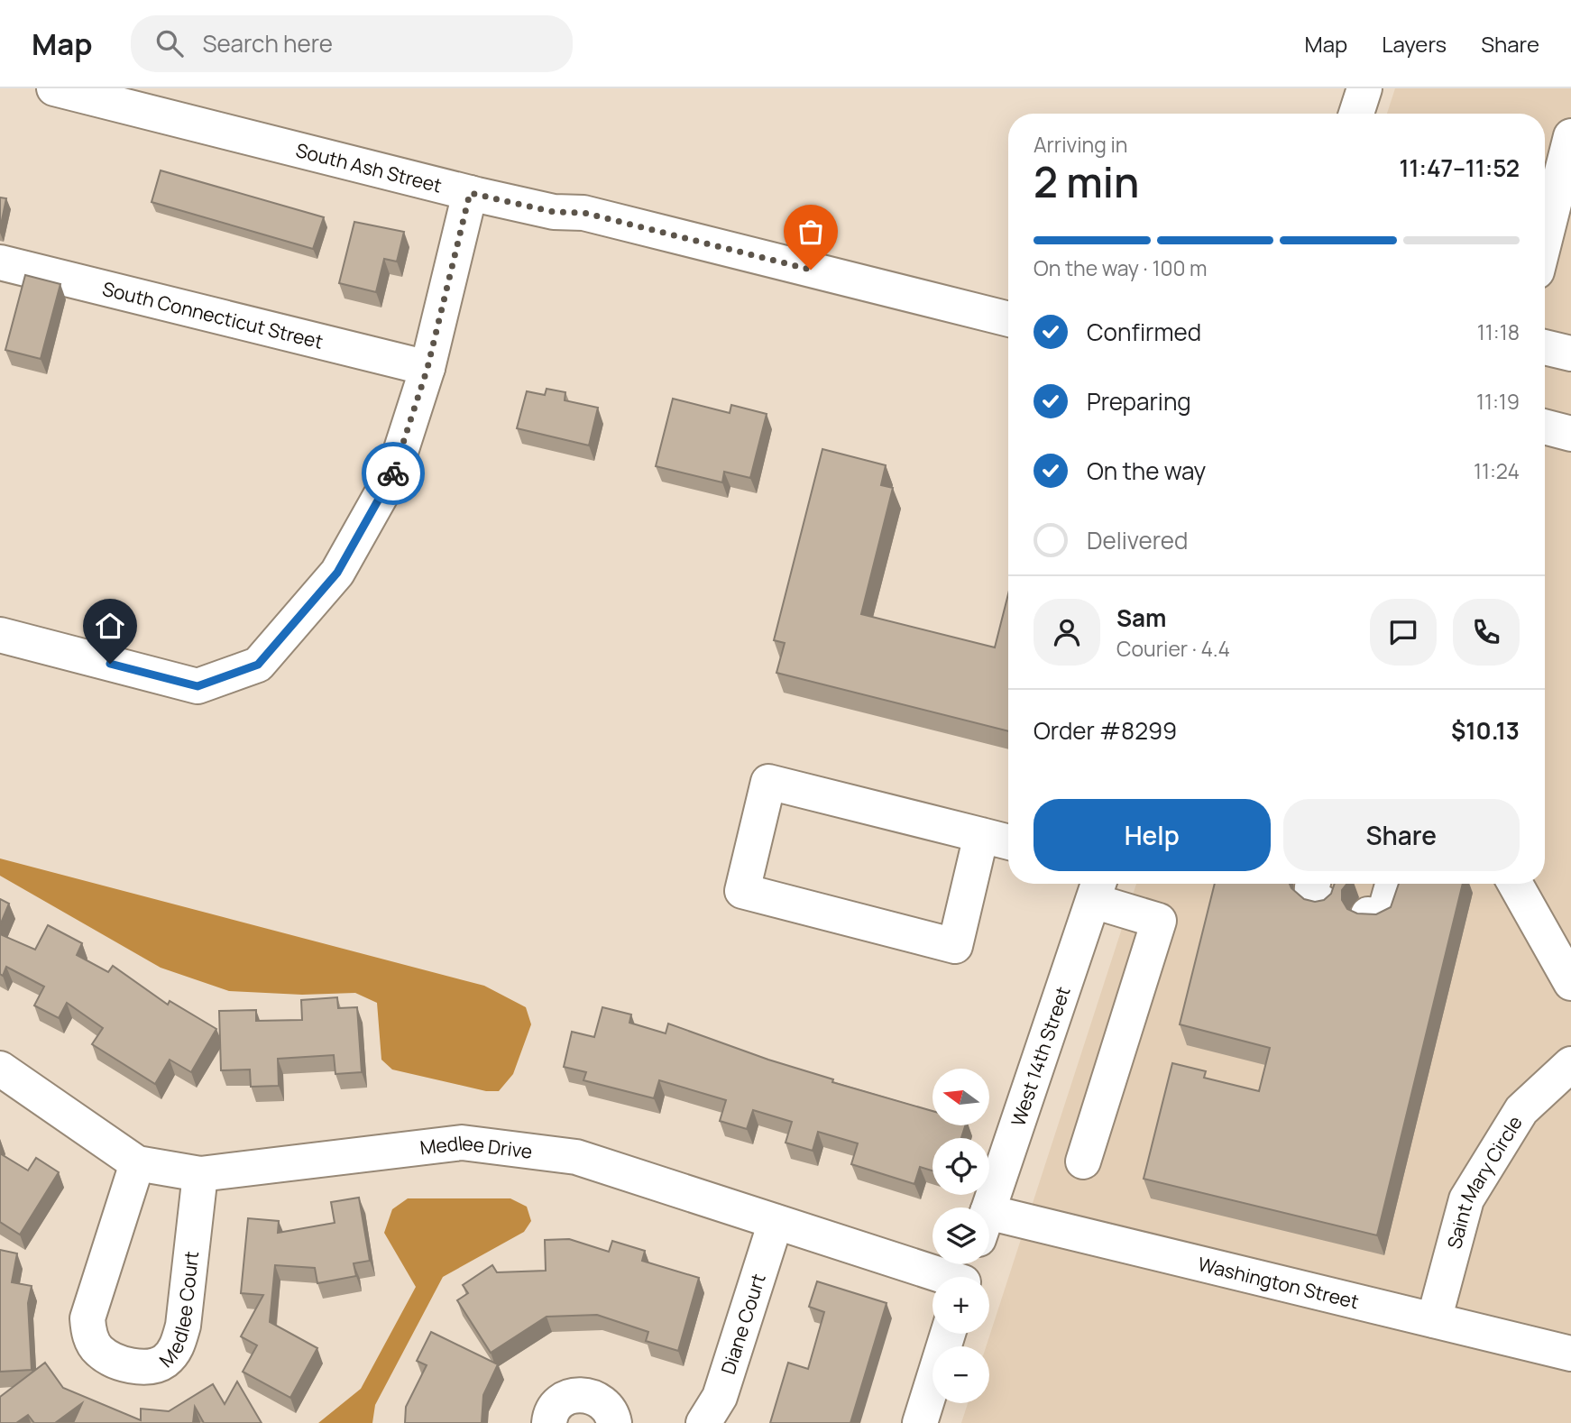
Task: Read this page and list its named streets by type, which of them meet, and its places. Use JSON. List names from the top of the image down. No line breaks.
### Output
{"streets":{"street":["South Ash Street","South Connecticut Street","West 14th Street","Medlee Drive","Saint Mary Circle","Washington Street","Medlee Court","Diane Court"]},"crossings":[["Medlee Drive","Medlee Court"],["Medlee Drive","Diane Court"],["Saint Mary Circle","Washington Street"]],"north":"left","page":{"header":"Map","search":"Search here","nav":["Map","Layers","Share"],"heading":["2 min","Arriving in","11:47–11:52"],"panel":["Sam","Courier · 4.4","Order #8299","$10.13"],"bar":"On the way · 100 m","list":[["Confirmed","11:18"],["Preparing","11:19"],["On the way","11:24"],"Delivered"],"buttons":["Help","Share"],"map_buttons":["+","−"]}}
